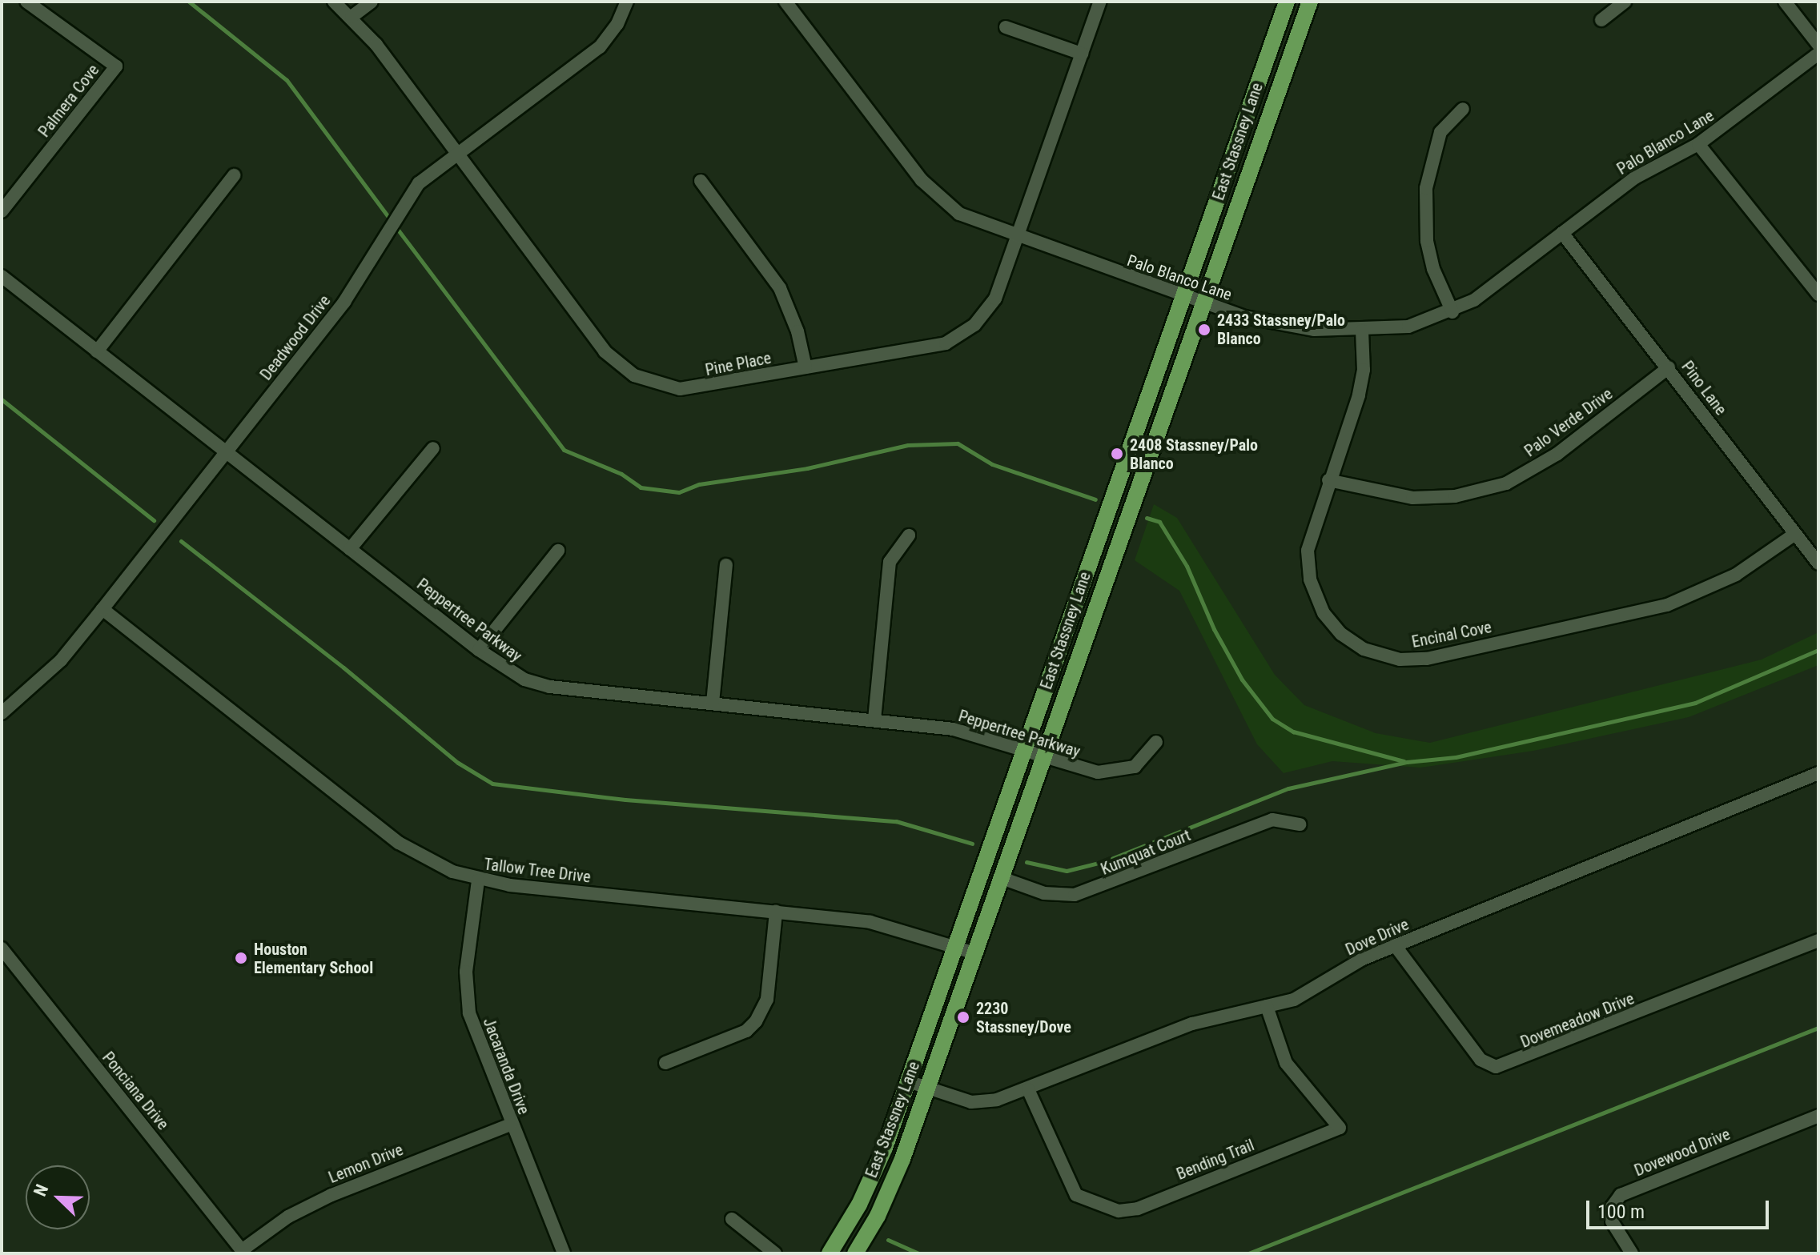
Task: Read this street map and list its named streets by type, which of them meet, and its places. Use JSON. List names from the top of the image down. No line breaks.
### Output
{"streets":{"main road":["East Stassney Lane"],"street":["Palmera Cove","Palo Blanco Lane","Deadwood Drive","Pine Place","Pino Lane","Palo Verde Drive","Peppertree Parkway","Encinal Cove","Kumquat Court","Tallow Tree Drive","Dove Drive","Dovemeadow Drive","Jacaranda Drive","Ponciana Drive","Dovewood Drive","Bending Trail","Lemon Drive"]},"crossings":[["East Stassney Lane","Palo Blanco Lane"],["East Stassney Lane","Peppertree Parkway"],["East Stassney Lane","Kumquat Court"],["East Stassney Lane","Tallow Tree Drive"],["East Stassney Lane","Dove Drive"],["Palo Blanco Lane","Pine Place"],["Palo Blanco Lane","Pino Lane"],["Palo Blanco Lane","Encinal Cove"],["Deadwood Drive","Pine Place"],["Deadwood Drive","Peppertree Parkway"],["Deadwood Drive","Tallow Tree Drive"],["Pino Lane","Palo Verde Drive"],["Pino Lane","Encinal Cove"],["Palo Verde Drive","Encinal Cove"],["Tallow Tree Drive","Jacaranda Drive"],["Dove Drive","Dovemeadow Drive"],["Dove Drive","Bending Trail"],["Jacaranda Drive","Lemon Drive"],["Ponciana Drive","Lemon Drive"]],"places":["2433 Stassney/Palo Blanco","2408 Stassney/Palo Blanco","Houston Elementary School","2230 Stassney/Dove"],"scale_bar":"100 m","north":"top left"}
